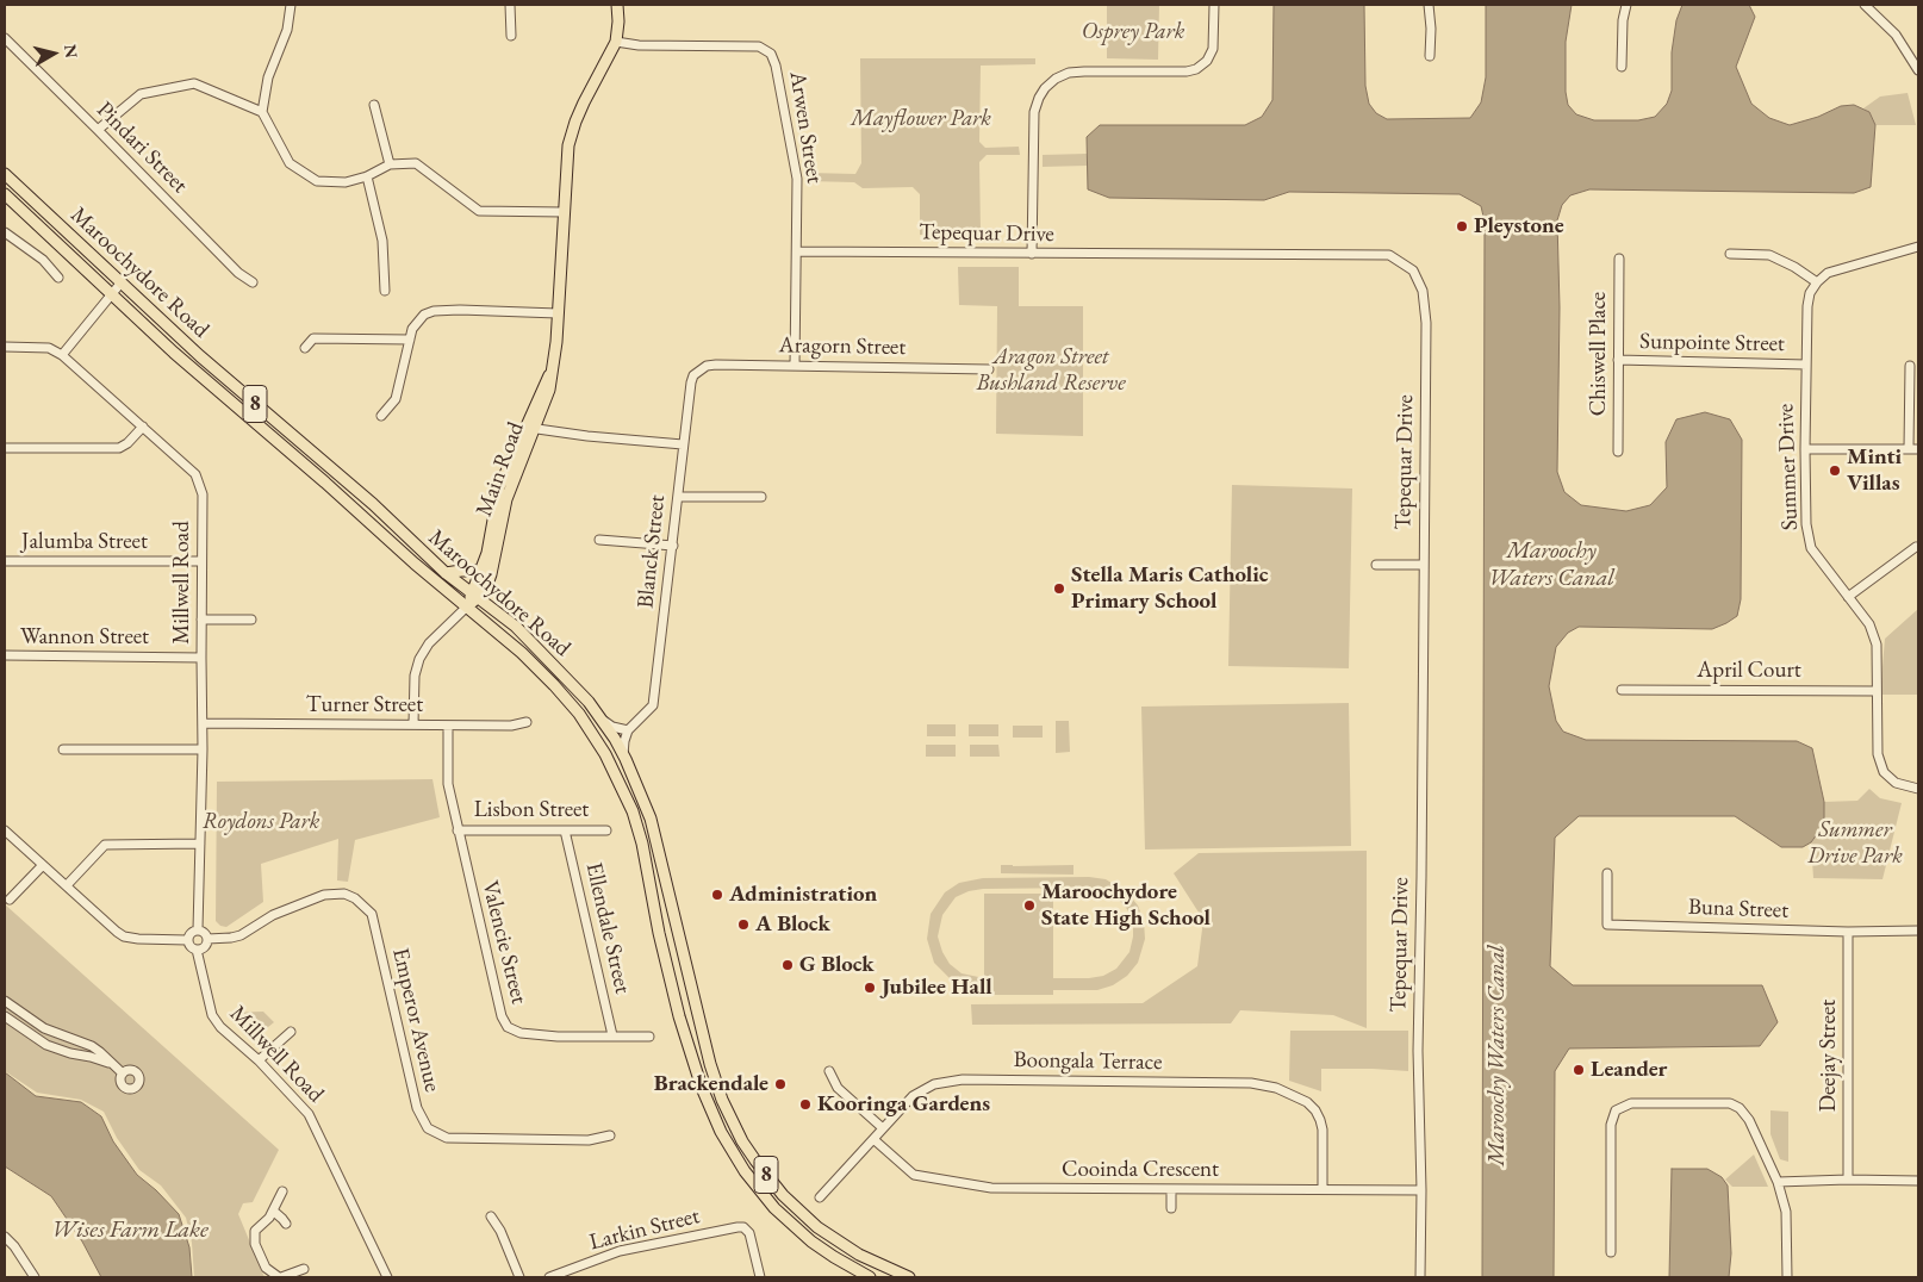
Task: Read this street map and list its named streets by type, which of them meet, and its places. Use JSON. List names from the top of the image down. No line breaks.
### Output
{"streets":{"main road":["Maroochydore Road","8","Main Road"],"street":["Arwen Street","Pindari Street","Tepequar Drive","Sunpointe Street","Aragorn Street","Chiswell Place","Summer Drive","Jalumba Street","Blanck Street","Millwell Road","Wannon Street","April Court","Turner Street","Lisbon Street","Buna Street","Ellendale Street","Valencie Street","Emperor Avenue","Deejay Street","Boongala Terrace","Cooinda Crescent","Larkin Street"]},"crossings":[["Arwen Street","Tepequar Drive"],["Arwen Street","Aragorn Street"],["Arwen Street","Main Road"],["Tepequar Drive","Cooinda Crescent"],["Maroochydore Road","Main Road"],["Sunpointe Street","Chiswell Place"],["Sunpointe Street","Summer Drive"],["Aragorn Street","Blanck Street"],["Summer Drive","April Court"],["Jalumba Street","Millwell Road"],["Millwell Road","Wannon Street"],["Millwell Road","Turner Street"],["Millwell Road","Emperor Avenue"],["Turner Street","Valencie Street"],["Lisbon Street","Ellendale Street"],["Lisbon Street","Valencie Street"],["Buna Street","Deejay Street"],["Ellendale Street","Valencie Street"],["Boongala Terrace","Cooinda Crescent"]],"water":["Maroochy Waters Canal","Wises Farm Lake"],"parks":["Osprey Park","Mayflower Park","Aragon Street Bushland Reserve","Roydons Park","Summer Drive Park"],"places":["Pleystone","Minti Villas","Stella Maris Catholic Primary School","Administration","Maroochydore State High School","A Block","G Block","Jubilee Hall","Leander","Brackendale","Kooringa Gardens"],"north":"right"}
